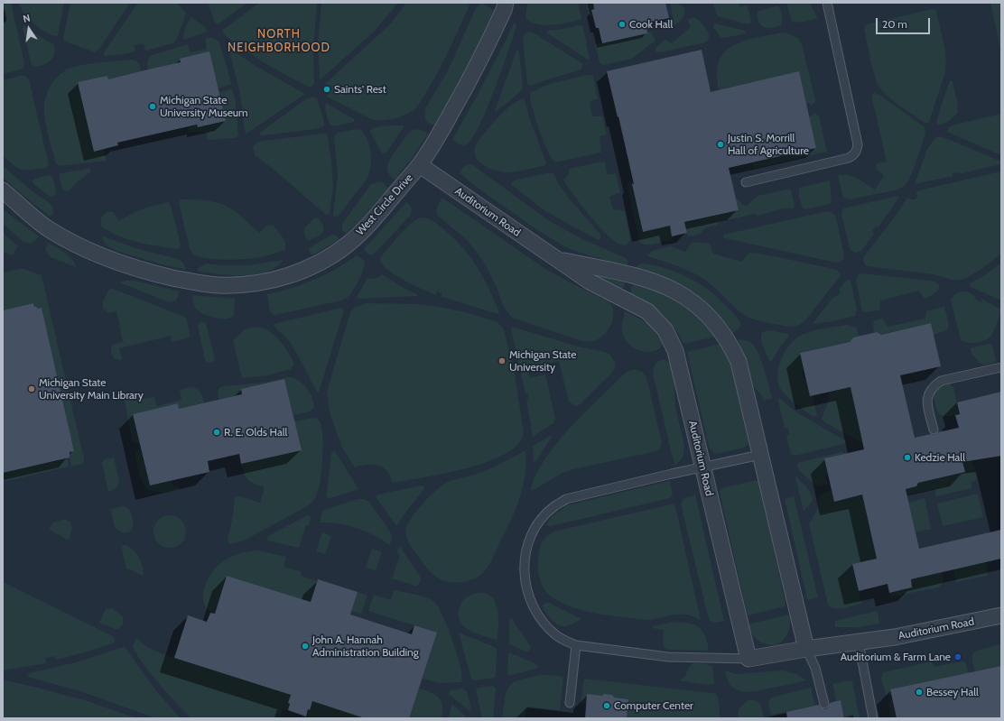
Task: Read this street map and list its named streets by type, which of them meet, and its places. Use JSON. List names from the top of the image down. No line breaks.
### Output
{"streets":{"street":["West Circle Drive","Auditorium Road"]},"crossings":[["West Circle Drive","Auditorium Road"]],"districts":["NORTH NEIGHBORHOOD"],"places":["Cook Hall","Saints' Rest","Michigan State University Museum","Justin S. Morrill Hall of Agriculture","Michigan State University","Michigan State University Main Library","R. E. Olds Hall","Kedzie Hall","John A. Hannah Administration Building","Auditorium & Farm Lane","Bessey Hall","Computer Center"],"scale_bar":"20 m","north":"top"}
